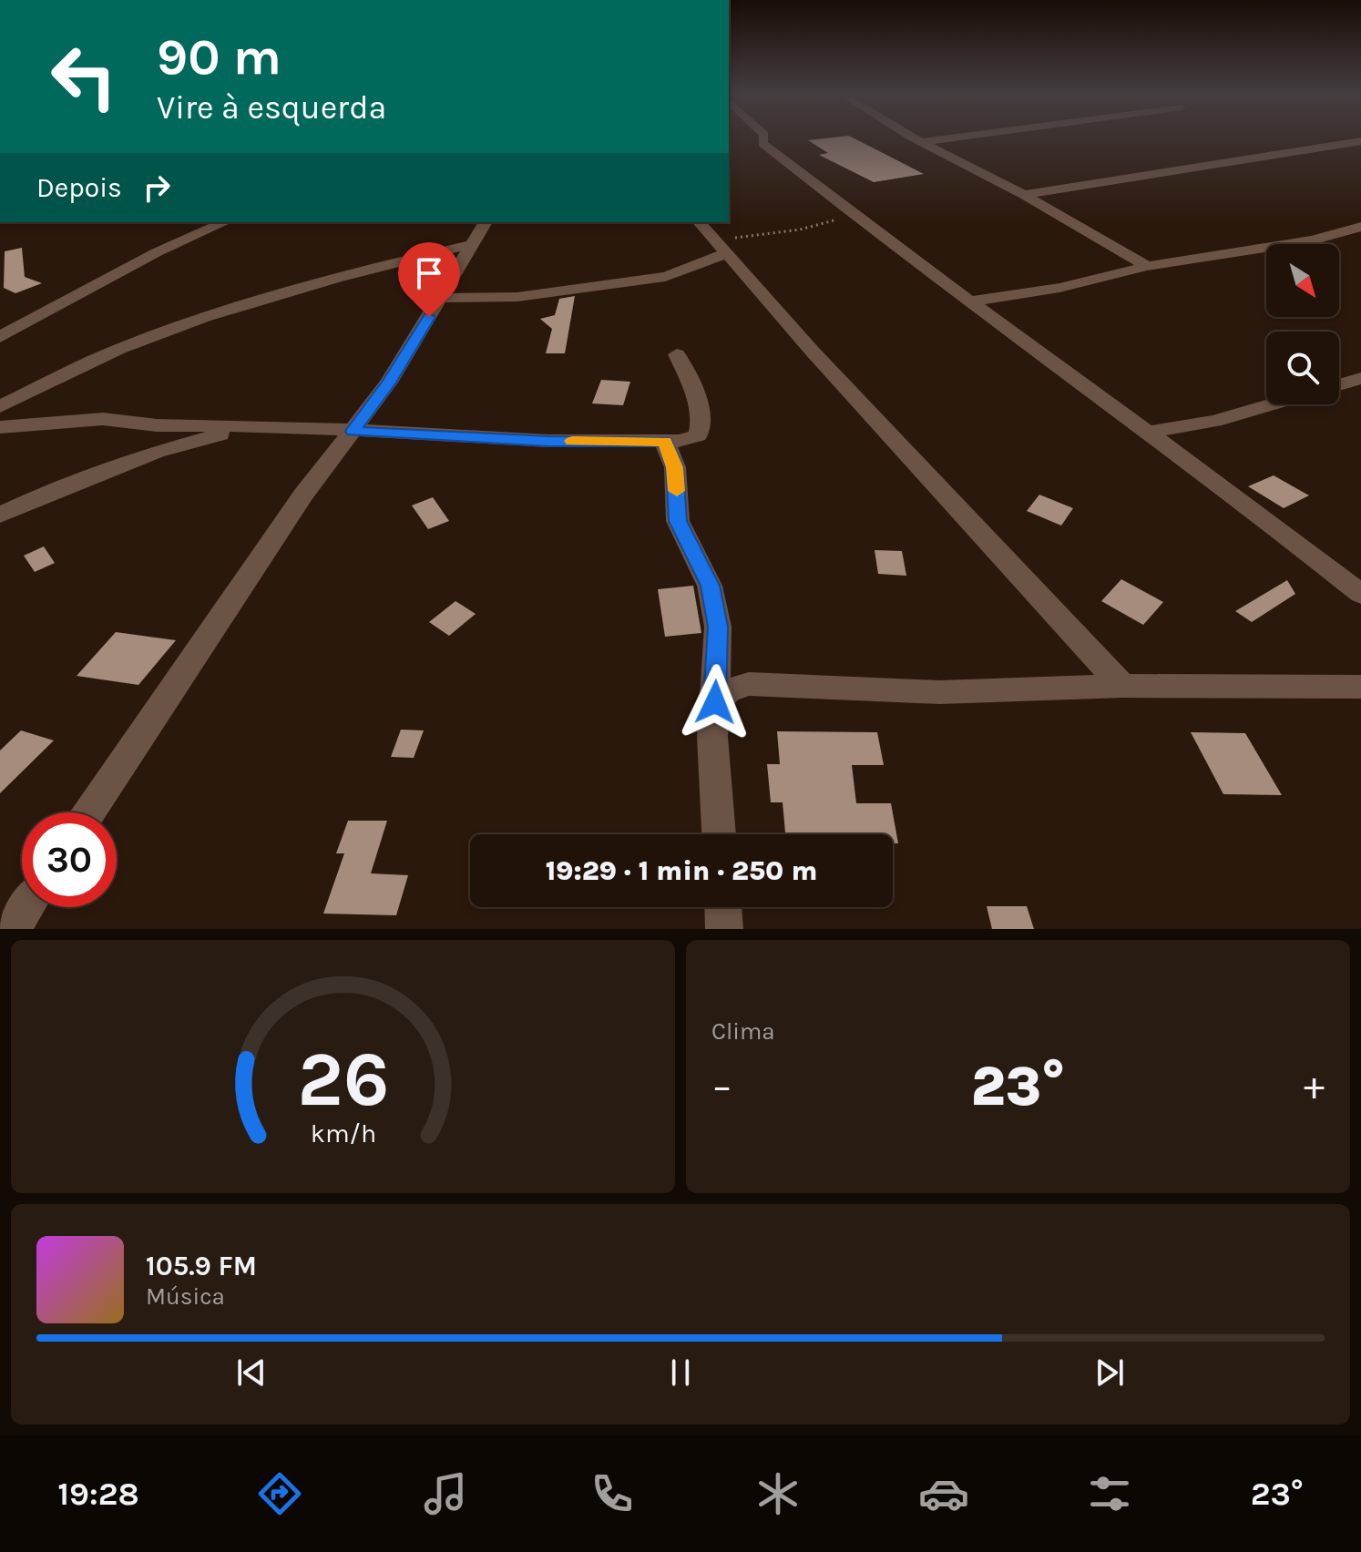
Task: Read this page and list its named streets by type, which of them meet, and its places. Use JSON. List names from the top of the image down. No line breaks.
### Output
{"north":"bottom right","page":{"turn":["90 m","Vire à esquerda"],"then":"Depois","limit":"30","trip":"19:29 · 1 min · 250 m","tile":"Clima","heat":["−","23°","+"],"song":["105.9 FM","Música"],"tabs":["19:28","23°"],"gauge":["26","km/h"]}}
